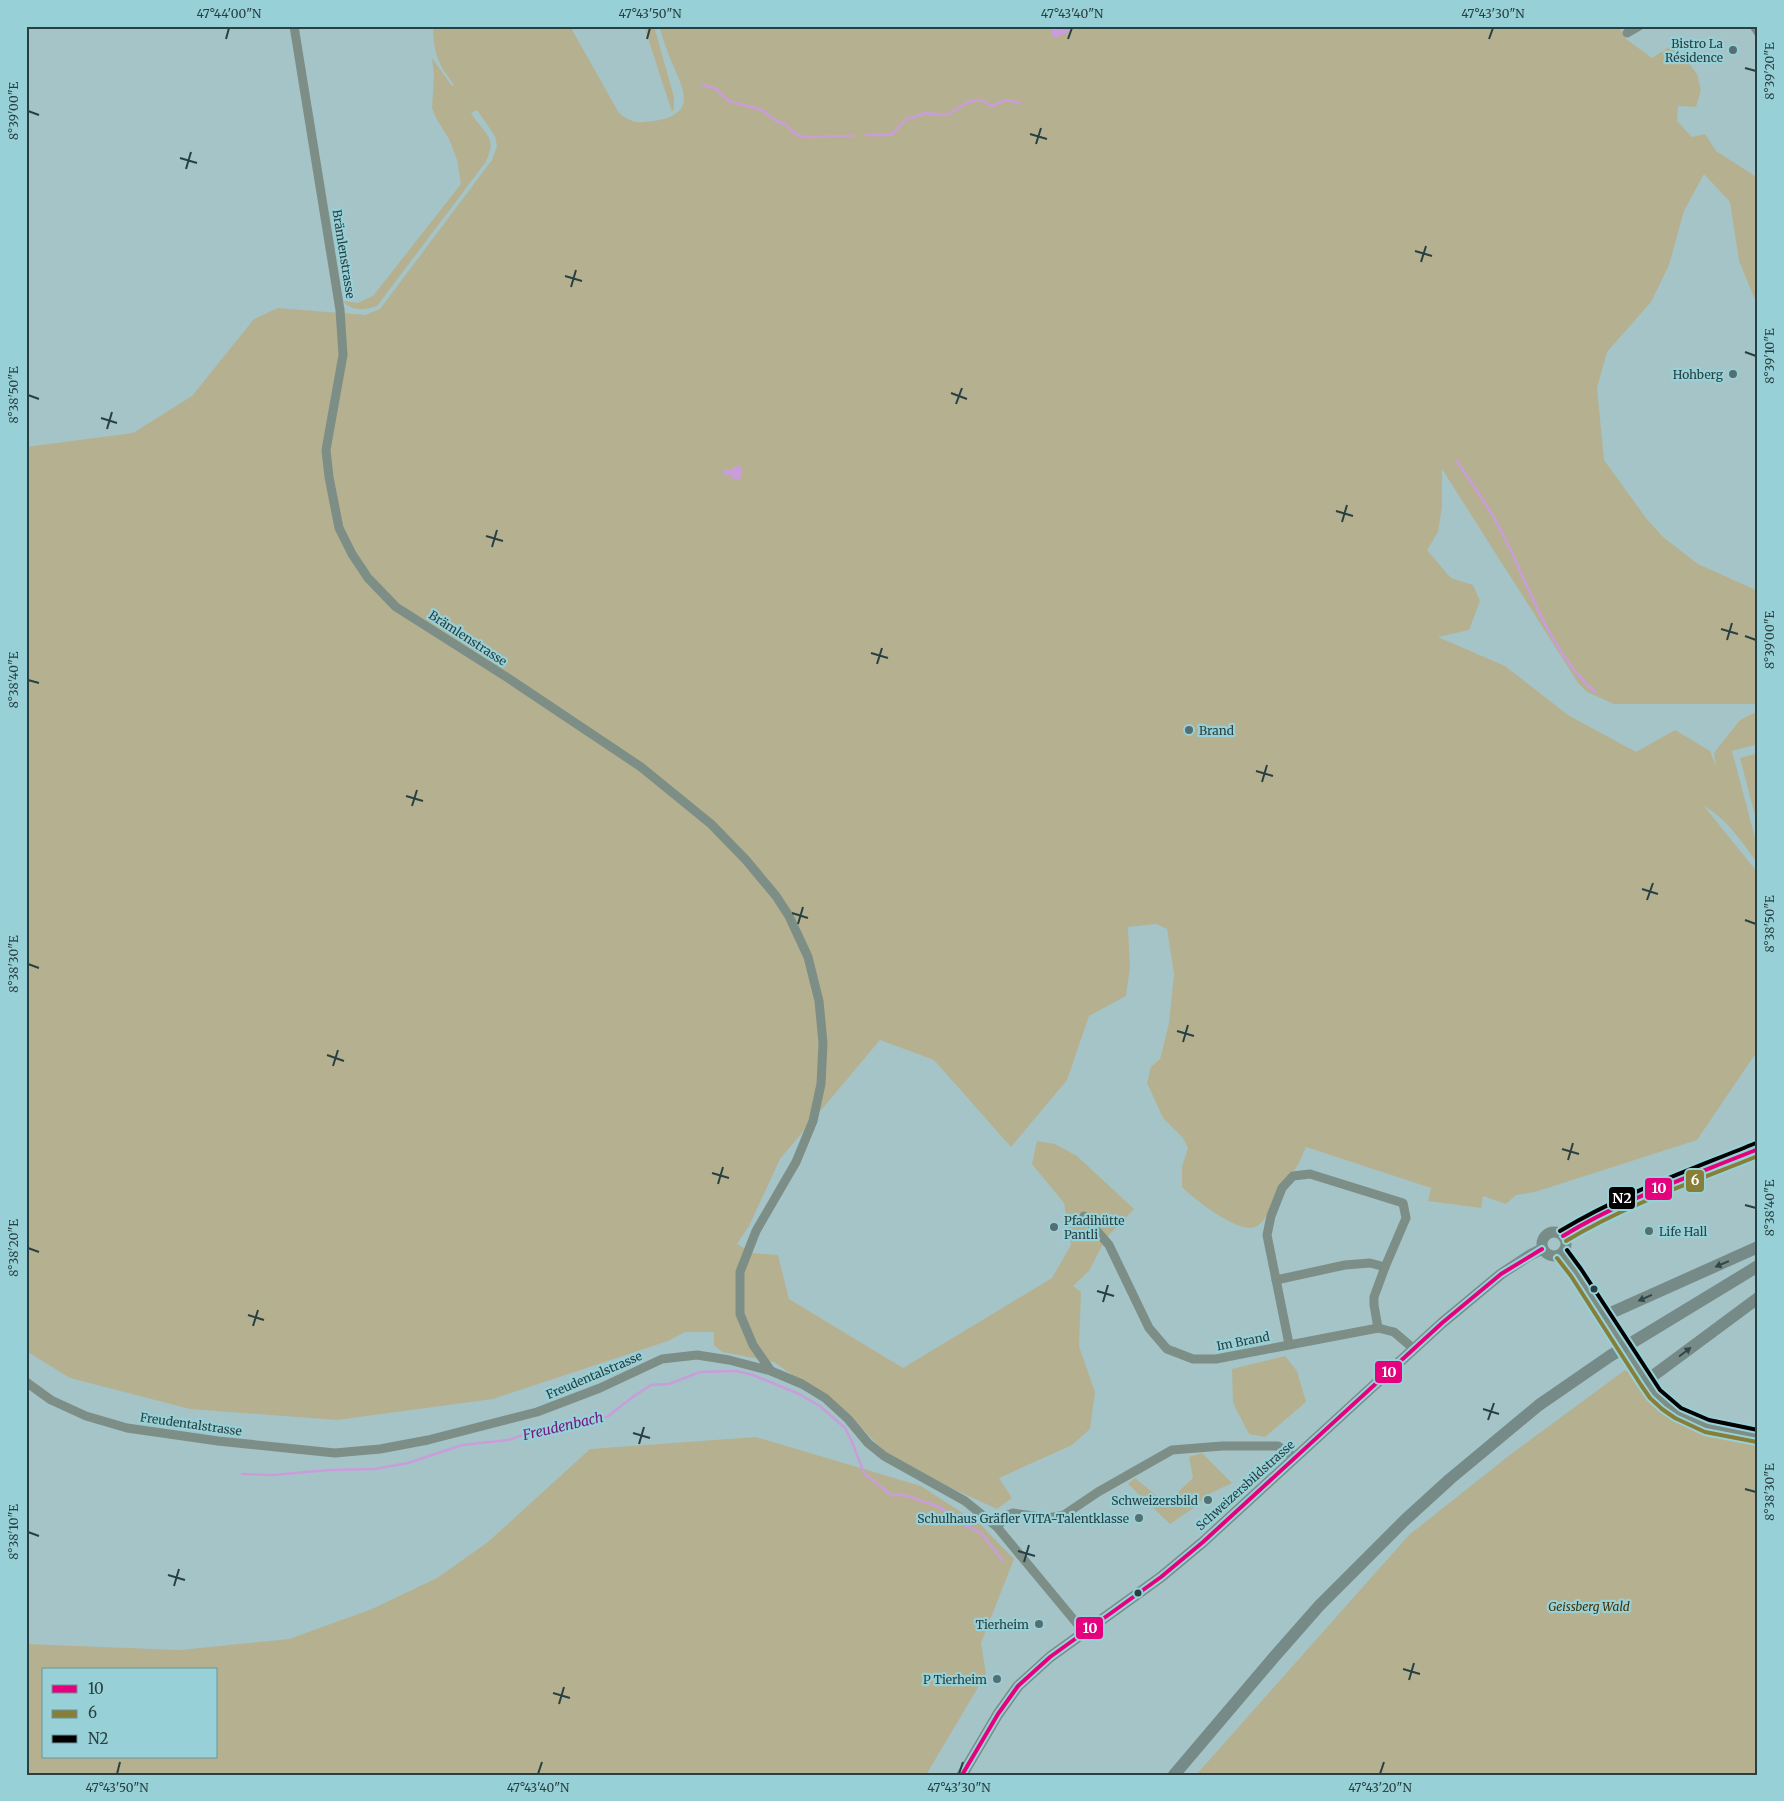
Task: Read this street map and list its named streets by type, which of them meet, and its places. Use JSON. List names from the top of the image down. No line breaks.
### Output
{"streets":{"main road":["Schweizersbildstrasse"],"street":["Brämlenstrasse","Im Brand","Freudentalstrasse"]},"crossings":[["Brämlenstrasse","Freudentalstrasse"],["Freudentalstrasse","Schweizersbildstrasse"]],"water":["Freudenbach"],"parks":["Geissberg Wald"],"places":["Bistro La Résidence","Hohberg","Brand","Pfadihütte Pantli","Life Hall","Schweizersbild","Schulhaus Gräfler VITA-Talentklasse","Tierheim","P Tierheim"],"lines":["transit line N2","transit line 10","transit line 6"],"legend":["10","6","N2"],"coordinates":["47°44'00\"N","47°43'50\"N","47°43'40\"N","47°43'30\"N","8°39'20\"E","8°39'00\"E","8°39'10\"E","8°38'50\"E","8°38'40\"E","8°38'30\"E","8°38'20\"E","8°38'10\"E","47°43'20\"N"]}
